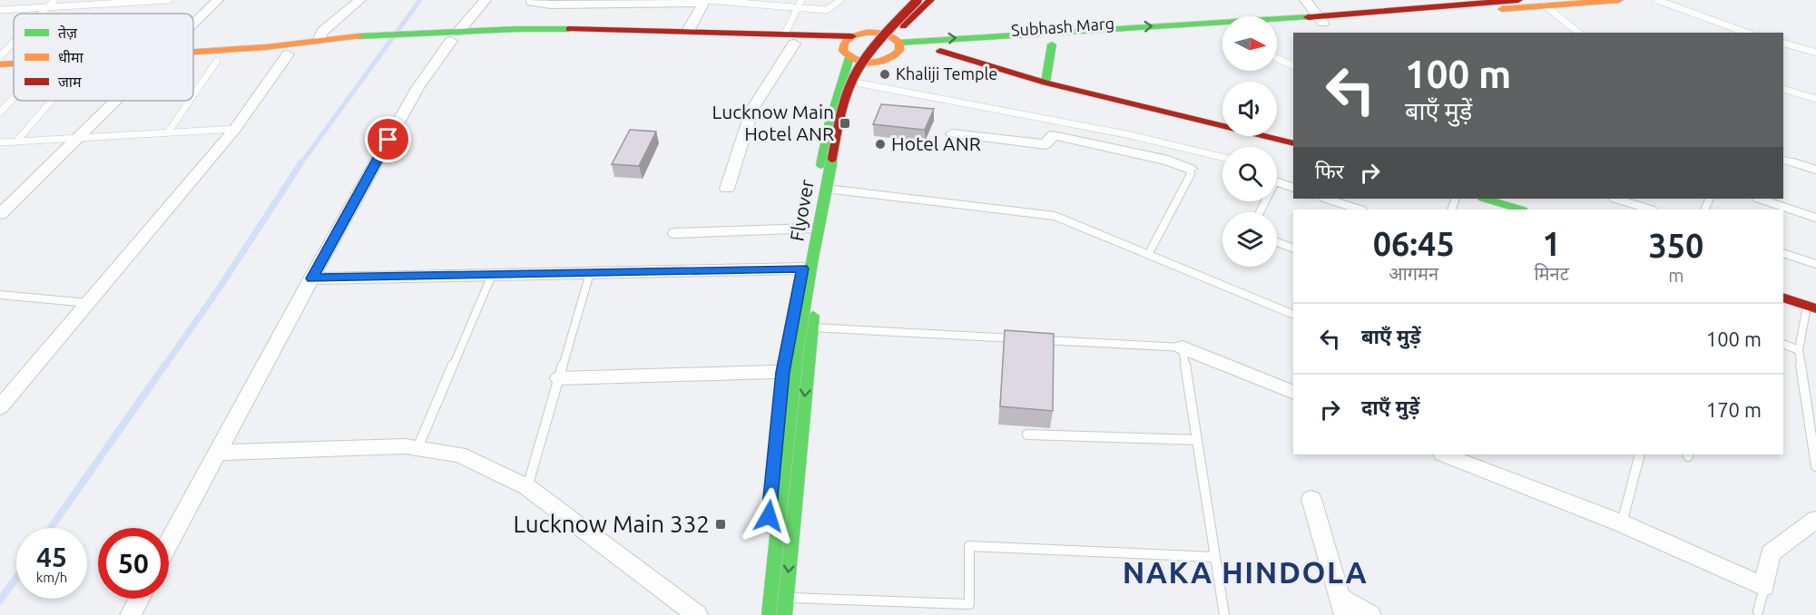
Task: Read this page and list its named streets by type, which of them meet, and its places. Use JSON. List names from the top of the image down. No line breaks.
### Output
{"streets":{"main road":["Subhash Marg","Flyover"]},"districts":["NAKA HINDOLA"],"places":{"other":["Khaliji Temple","Hotel ANR"],"transit":["Lucknow Main Hotel ANR","Lucknow Main 332"]},"legend":["तेज़","धीमा","जाम"],"north":"right","page":{"turn":["100 m","बाएँ मुड़ें"],"then":"फिर","eta":["06:45","आगमन","1","मिनट","350","m"],"list":[{"name":"बाएँ मुड़ें","value":"100 m"},{"name":"दाएँ मुड़ें","value":"170 m"}],"speed":"45 km/h","limit":"50"}}
